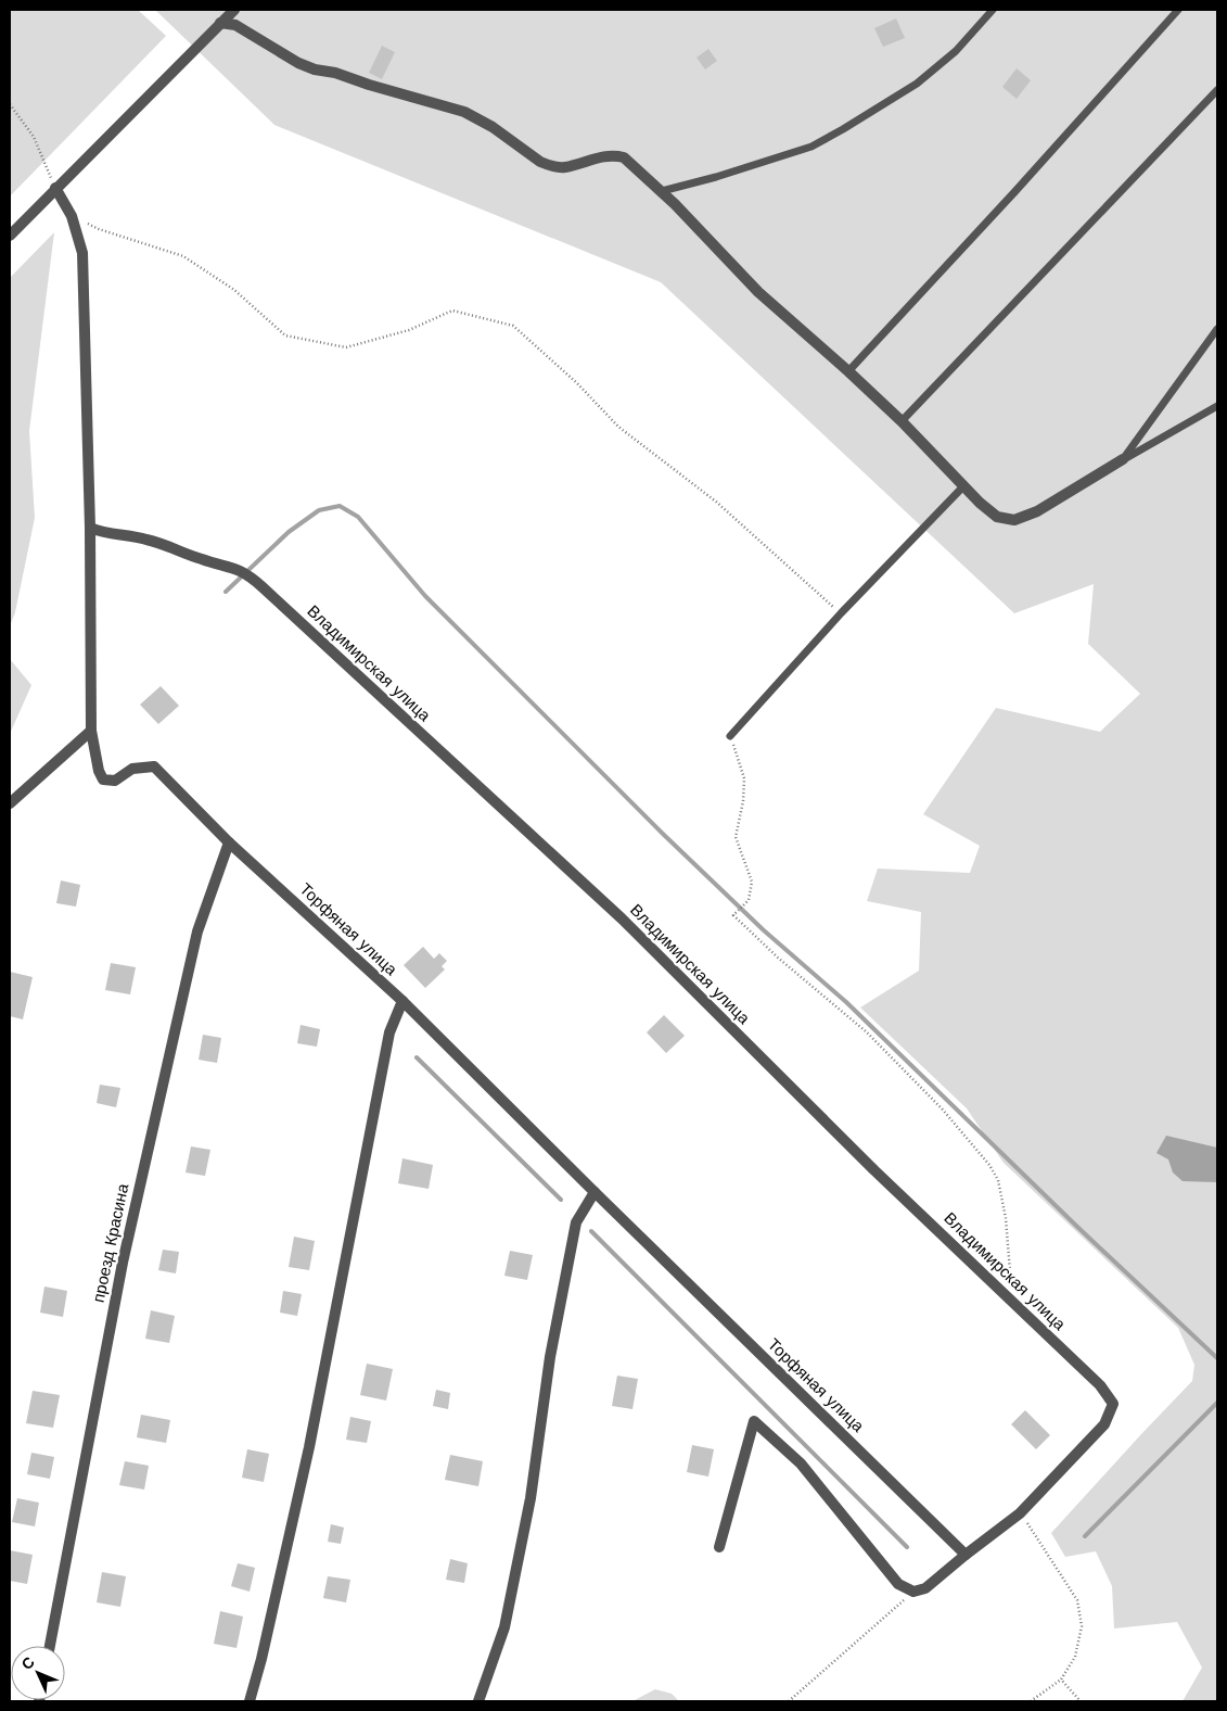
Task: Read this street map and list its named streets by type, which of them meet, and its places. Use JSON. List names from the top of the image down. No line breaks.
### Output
{"streets":{"street":["Владимирская улица","Торфяная улица","проезд Красина"]},"crossings":[["Торфяная улица","проезд Красина"]],"north":"top left"}
